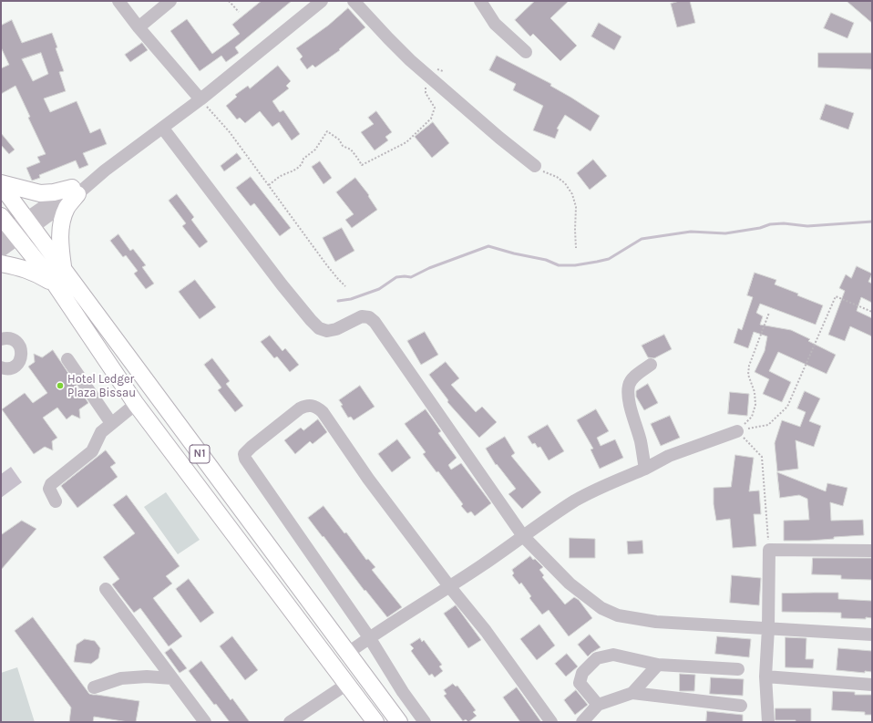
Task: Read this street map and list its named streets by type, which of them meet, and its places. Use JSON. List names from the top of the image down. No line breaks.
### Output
{"streets":{"main road":["N1"]},"places":["Hotel Ledger Plaza Bissau"]}
